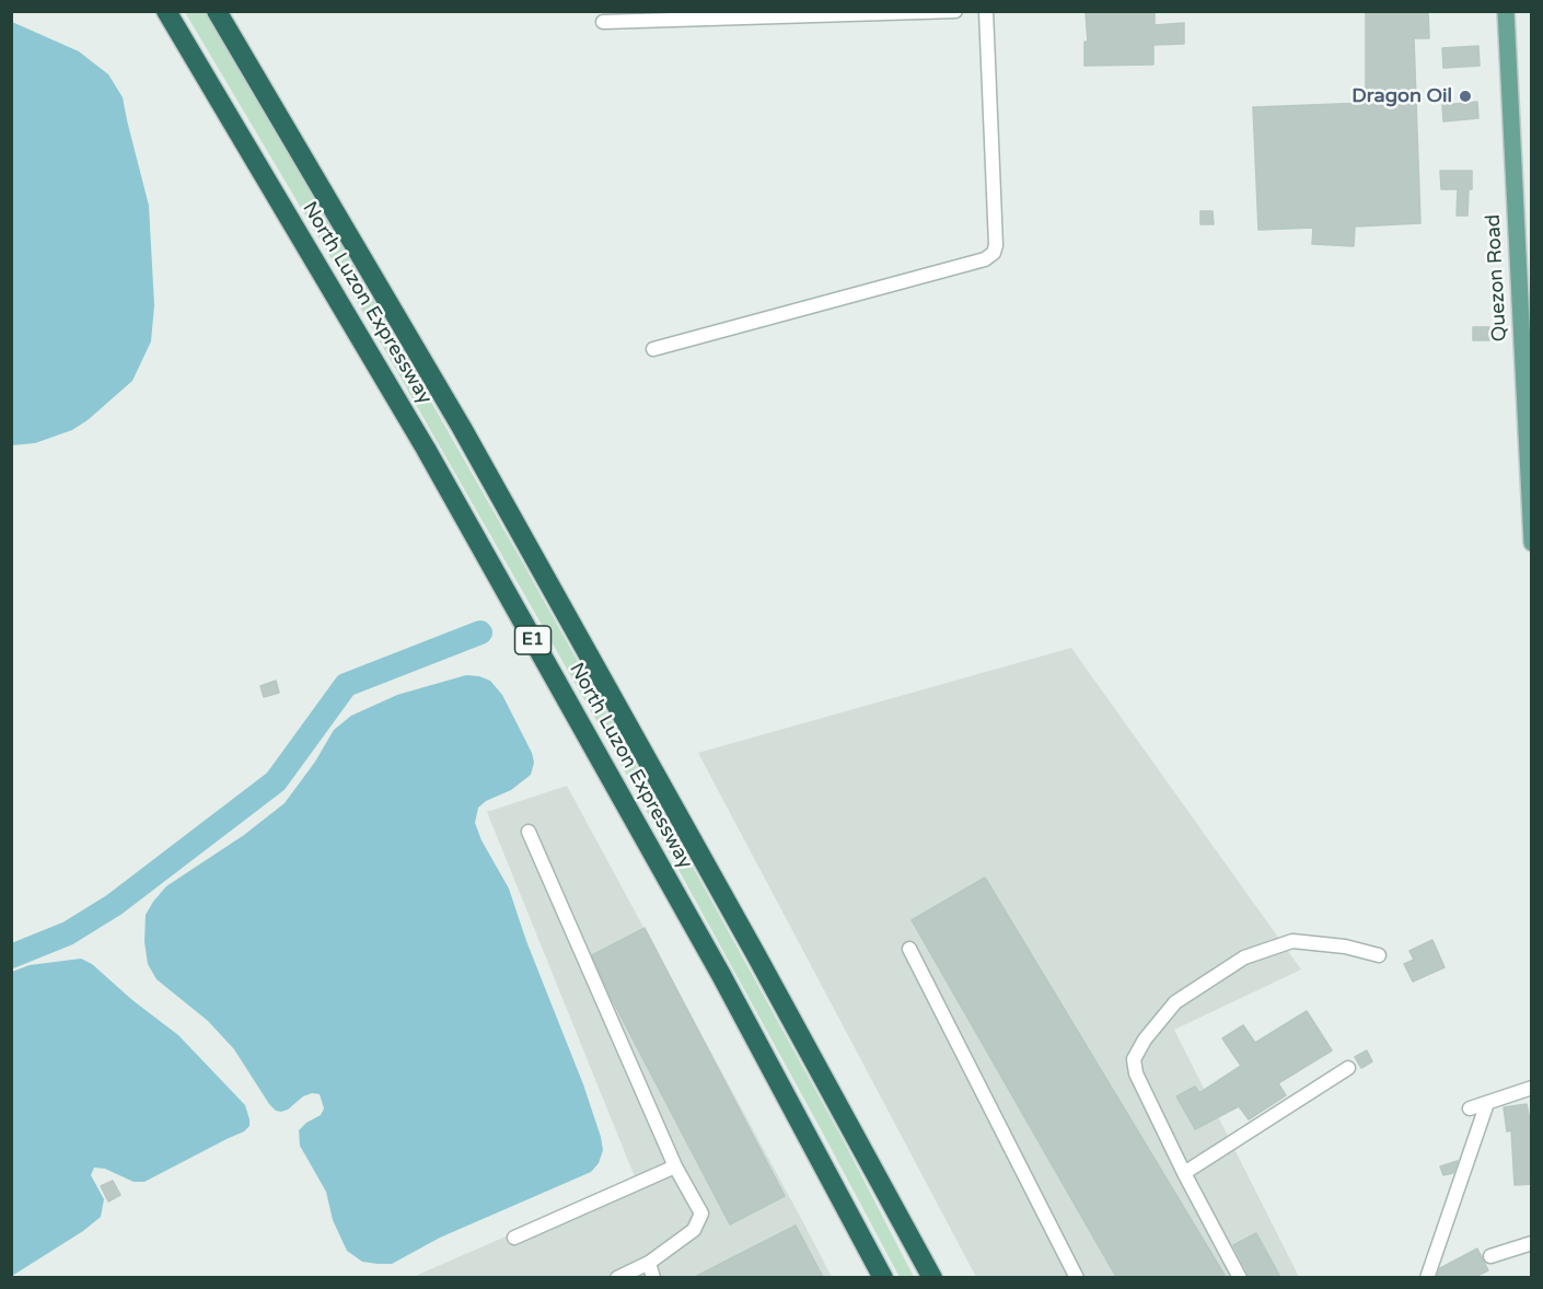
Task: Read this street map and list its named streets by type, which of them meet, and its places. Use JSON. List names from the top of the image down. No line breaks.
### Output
{"streets":{"highway":["North Luzon Expressway","E1"],"main road":["Quezon Road"]},"places":["Dragon Oil"]}
